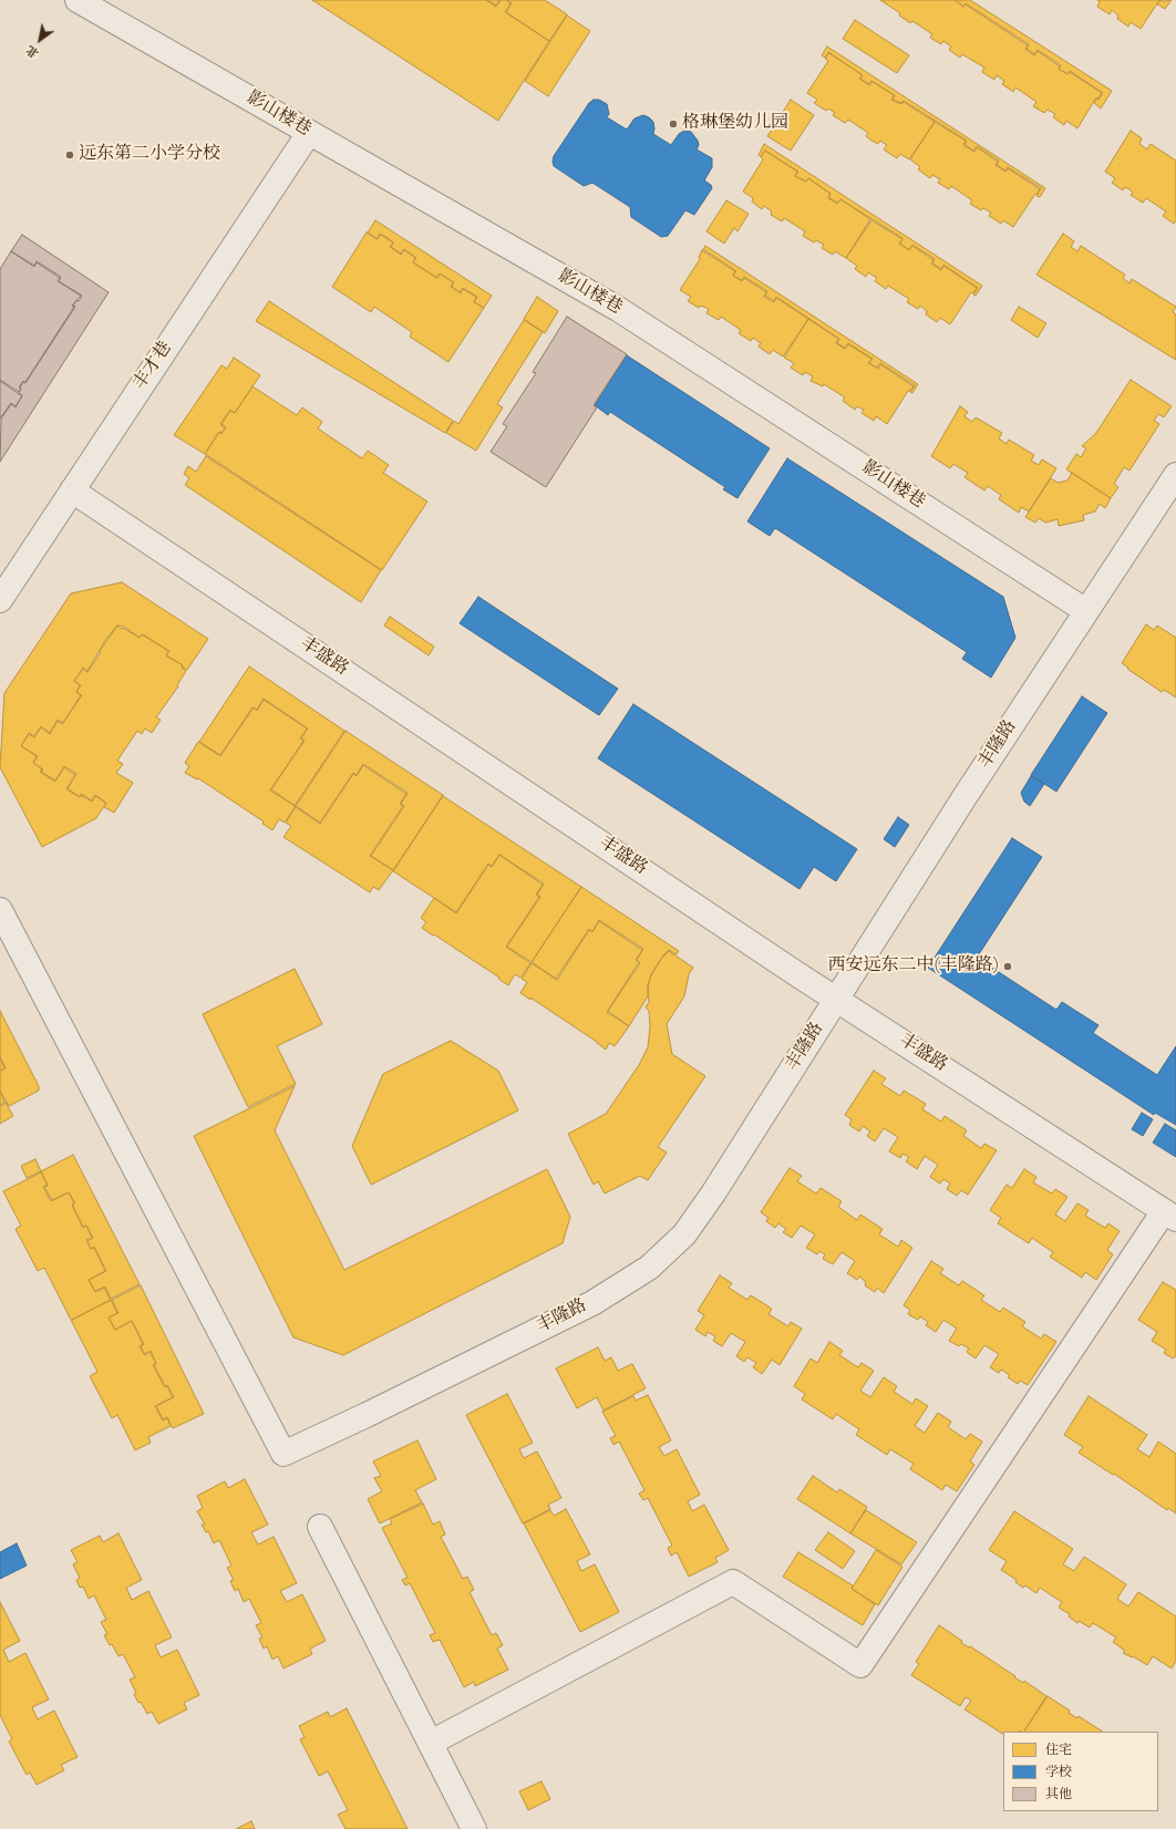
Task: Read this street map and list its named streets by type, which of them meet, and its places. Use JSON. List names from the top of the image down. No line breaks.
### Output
{"streets":{"street":["影山楼巷","丰才巷","丰盛路","丰隆路"]},"crossings":[["影山楼巷","丰才巷"],["影山楼巷","丰隆路"],["丰才巷","丰盛路"],["丰盛路","丰隆路"]],"places":["格琳堡幼儿园","远东第二小学分校","西安远东二中(丰隆路)"],"legend":["住宅","学校","其他"],"north":"bottom left"}
